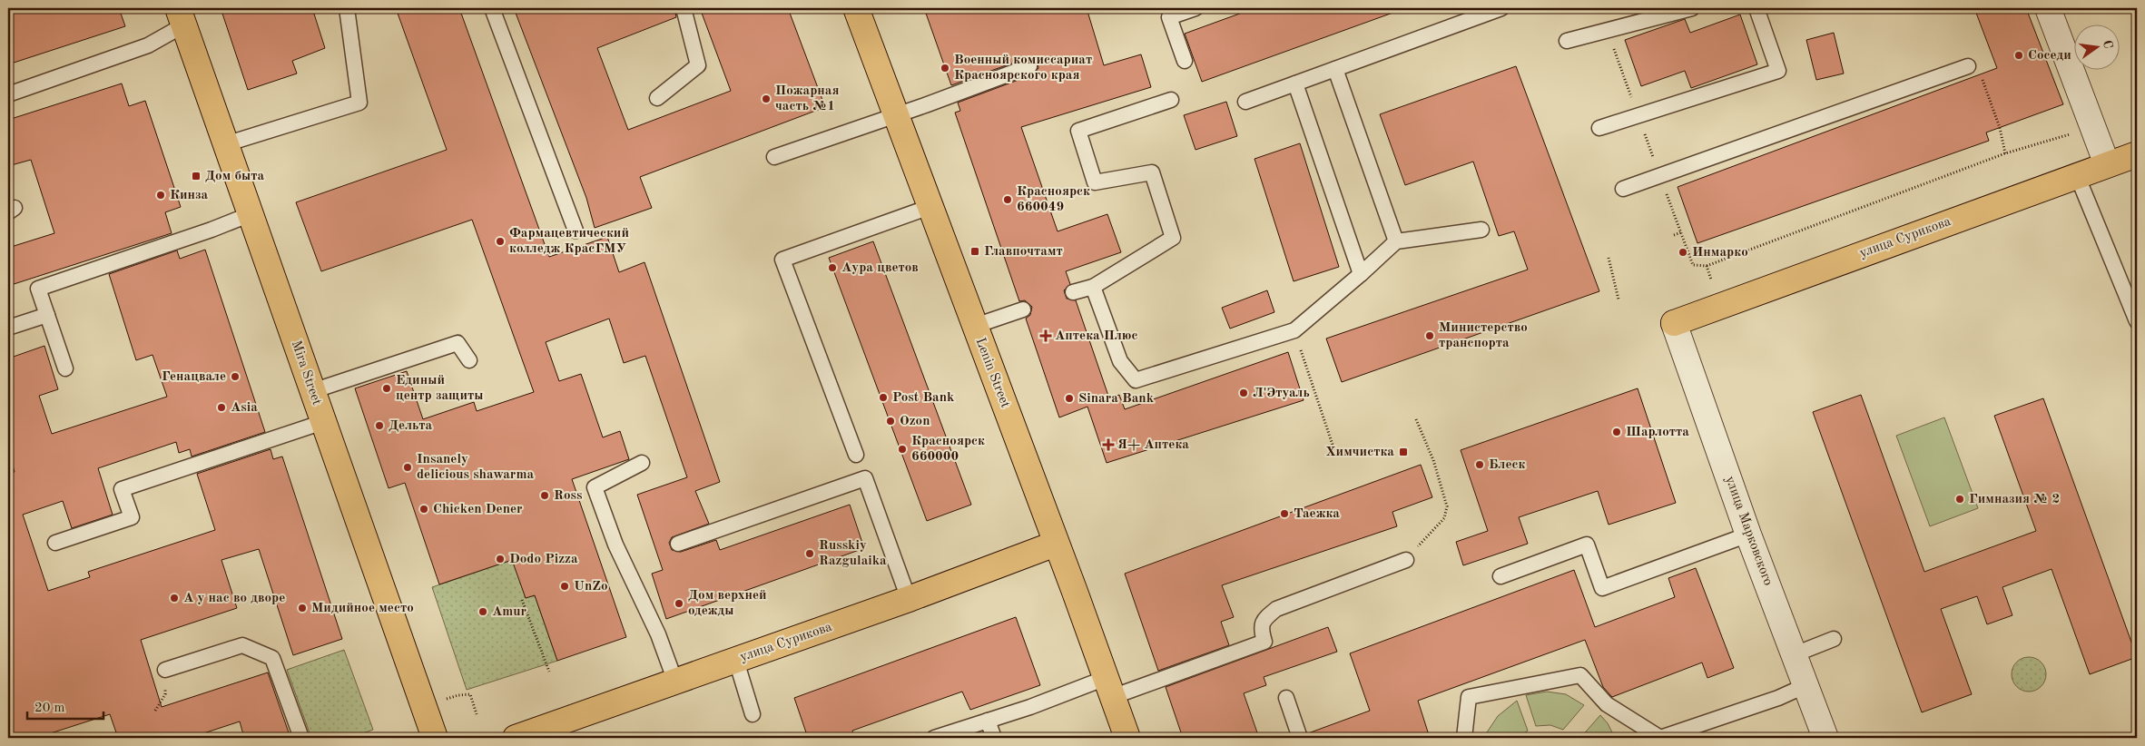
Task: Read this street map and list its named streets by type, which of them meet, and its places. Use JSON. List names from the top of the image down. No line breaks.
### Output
{"streets":{"main road":["улица Сурикова","Mira Street","Lenin Street"],"street":["улица Марковского"]},"crossings":[["улица Сурикова","Lenin Street"],["улица Сурикова","улица Марковского"]],"places":{"other":["Соседи","Военный комиссариат Красноярского края","Пожарная часть №1","Кинза","Красноярск 660049","Фармацевтический колледж КрасГМУ","Инмарко","Аура цветов","Министерство транспорта","Генацвале","Единый центр защиты","Л'Этуаль","Post Bank","Sinara Bank","Asia","Ozon","Дельта","Шарлотта","Красноярск 660000","Блеск","Insanely delicious shawarma","Ross","Гимназия № 2","Chicken Dener","Таежка","Russkiy Razgulaika","Dodo Pizza","UnZo","А у нас во дворе","Дом верхней одежды","Мидийное место","Amur"],"transit":["Дом быта","Главпочтамт","Химчистка"],"health":["Аптека Плюс","Я+ Аптека"]},"scale_bar":"20 m","north":"right"}
